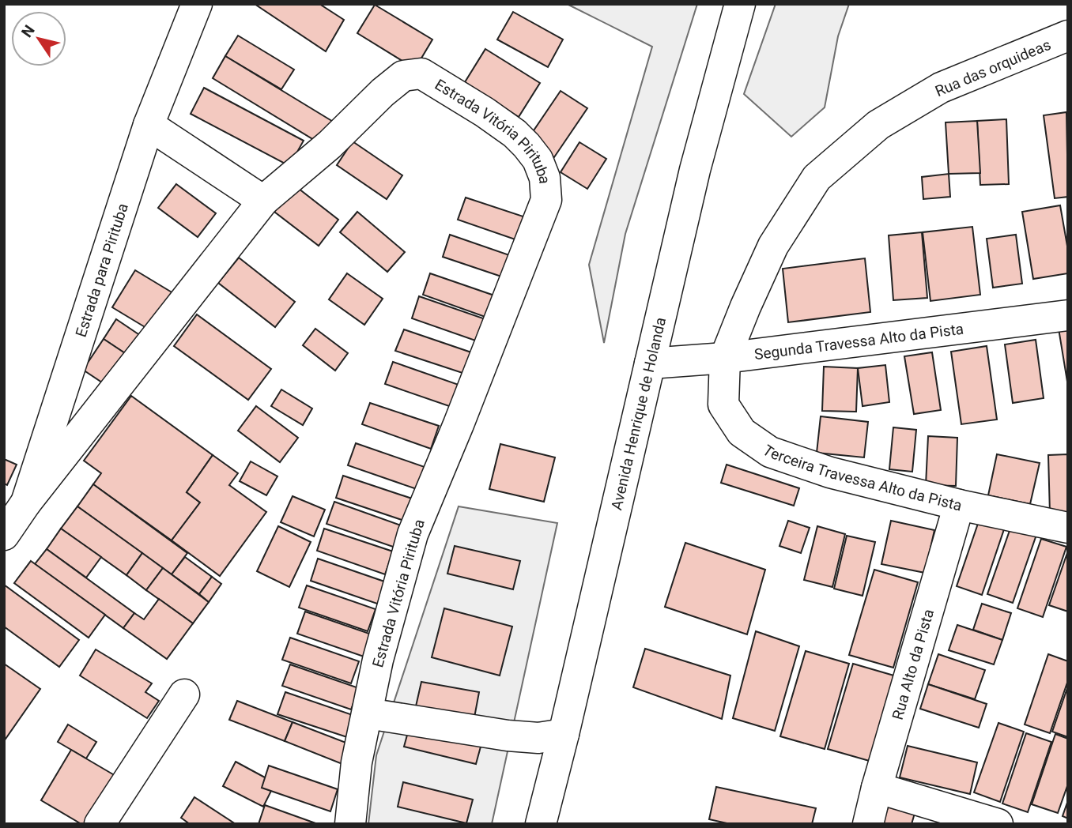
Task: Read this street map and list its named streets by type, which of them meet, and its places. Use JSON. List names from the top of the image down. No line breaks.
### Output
{"streets":{"street":["Rua das orquideas","Estrada Vitória Pirituba","Estrada para Pirituba","Segunda Travessa Alto da Pista","Avenida Henrique de Holanda","Terceira Travessa Alto da Pista","Rua Alto da Pista"]},"crossings":[["Rua das orquideas","Segunda Travessa Alto da Pista"],["Rua das orquideas","Terceira Travessa Alto da Pista"],["Estrada Vitória Pirituba","Estrada para Pirituba"],["Segunda Travessa Alto da Pista","Avenida Henrique de Holanda"],["Segunda Travessa Alto da Pista","Terceira Travessa Alto da Pista"],["Terceira Travessa Alto da Pista","Rua Alto da Pista"]],"north":"top left"}
